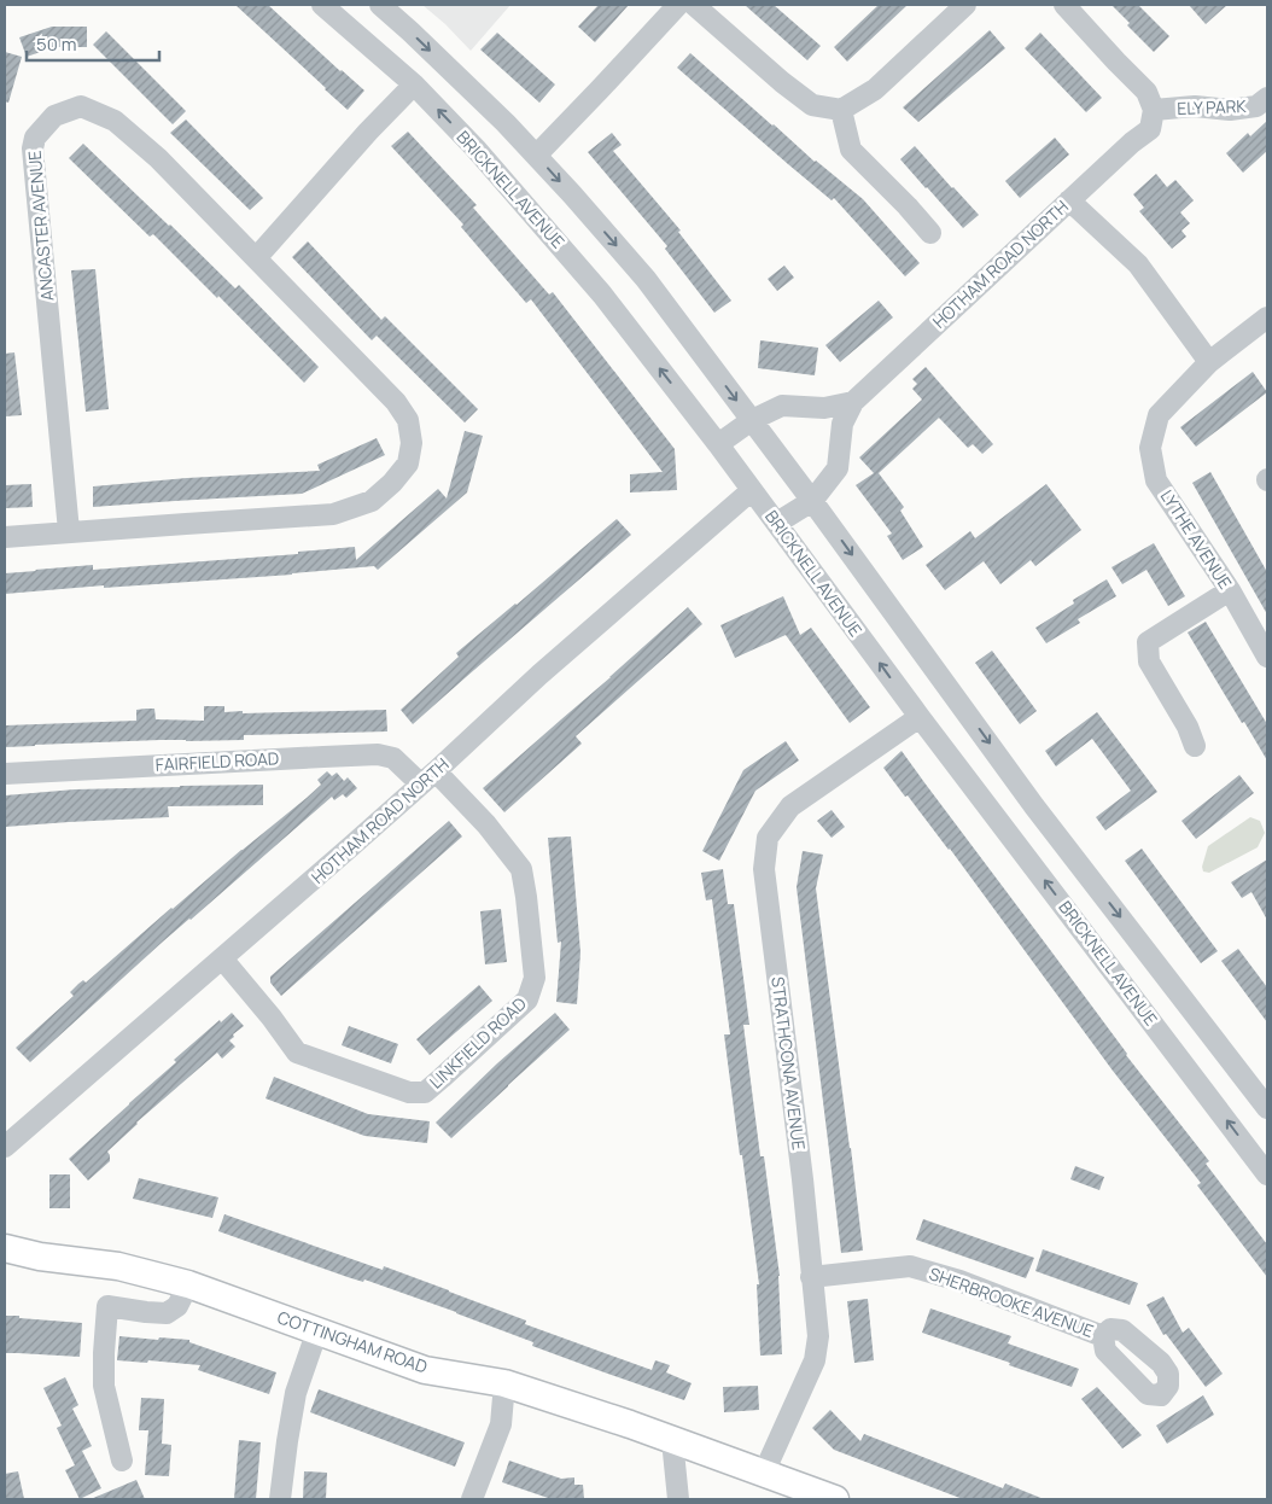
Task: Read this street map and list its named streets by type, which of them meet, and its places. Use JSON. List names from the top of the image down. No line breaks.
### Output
{"streets":{"main road":["COTTINGHAM ROAD"],"street":["ELY PARK","BRICKNELL AVENUE","ANCASTER AVENUE","HOTHAM ROAD NORTH","LYTHE AVENUE","FAIRFIELD ROAD","LINKFIELD ROAD","STRATHCONA AVENUE","SHERBROOKE AVENUE"]},"crossings":[["ELY PARK","HOTHAM ROAD NORTH"],["BRICKNELL AVENUE","HOTHAM ROAD NORTH"],["BRICKNELL AVENUE","STRATHCONA AVENUE"],["HOTHAM ROAD NORTH","FAIRFIELD ROAD"],["HOTHAM ROAD NORTH","LINKFIELD ROAD"],["FAIRFIELD ROAD","LINKFIELD ROAD"],["STRATHCONA AVENUE","SHERBROOKE AVENUE"],["STRATHCONA AVENUE","COTTINGHAM ROAD"]],"scale_bar":"50 m"}
